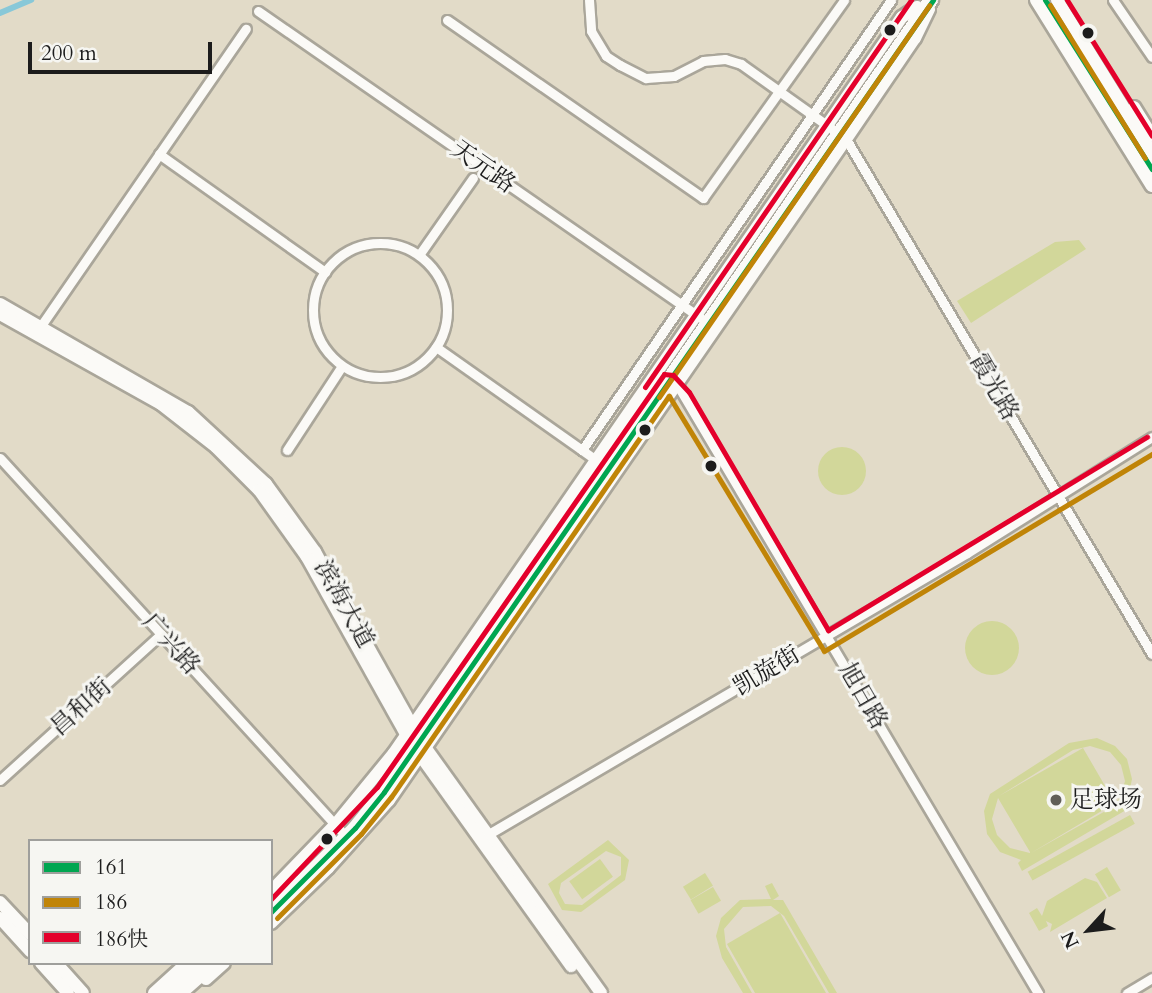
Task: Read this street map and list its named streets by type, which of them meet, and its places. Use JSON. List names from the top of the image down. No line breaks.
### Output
{"streets":{"main road":["滨海大道"],"street":["天元路","霞光路","广兴路","凯旋街","旭日路","昌和街"]},"crossings":[["霞光路","凯旋街"],["滨海大道","凯旋街"],["广兴路","昌和街"],["凯旋街","旭日路"]],"places":["足球场"],"lines":["transit line 161","transit line 186快","transit line 186"],"legend":["161","186","186快"],"scale_bar":"200 m","north":"bottom left"}
